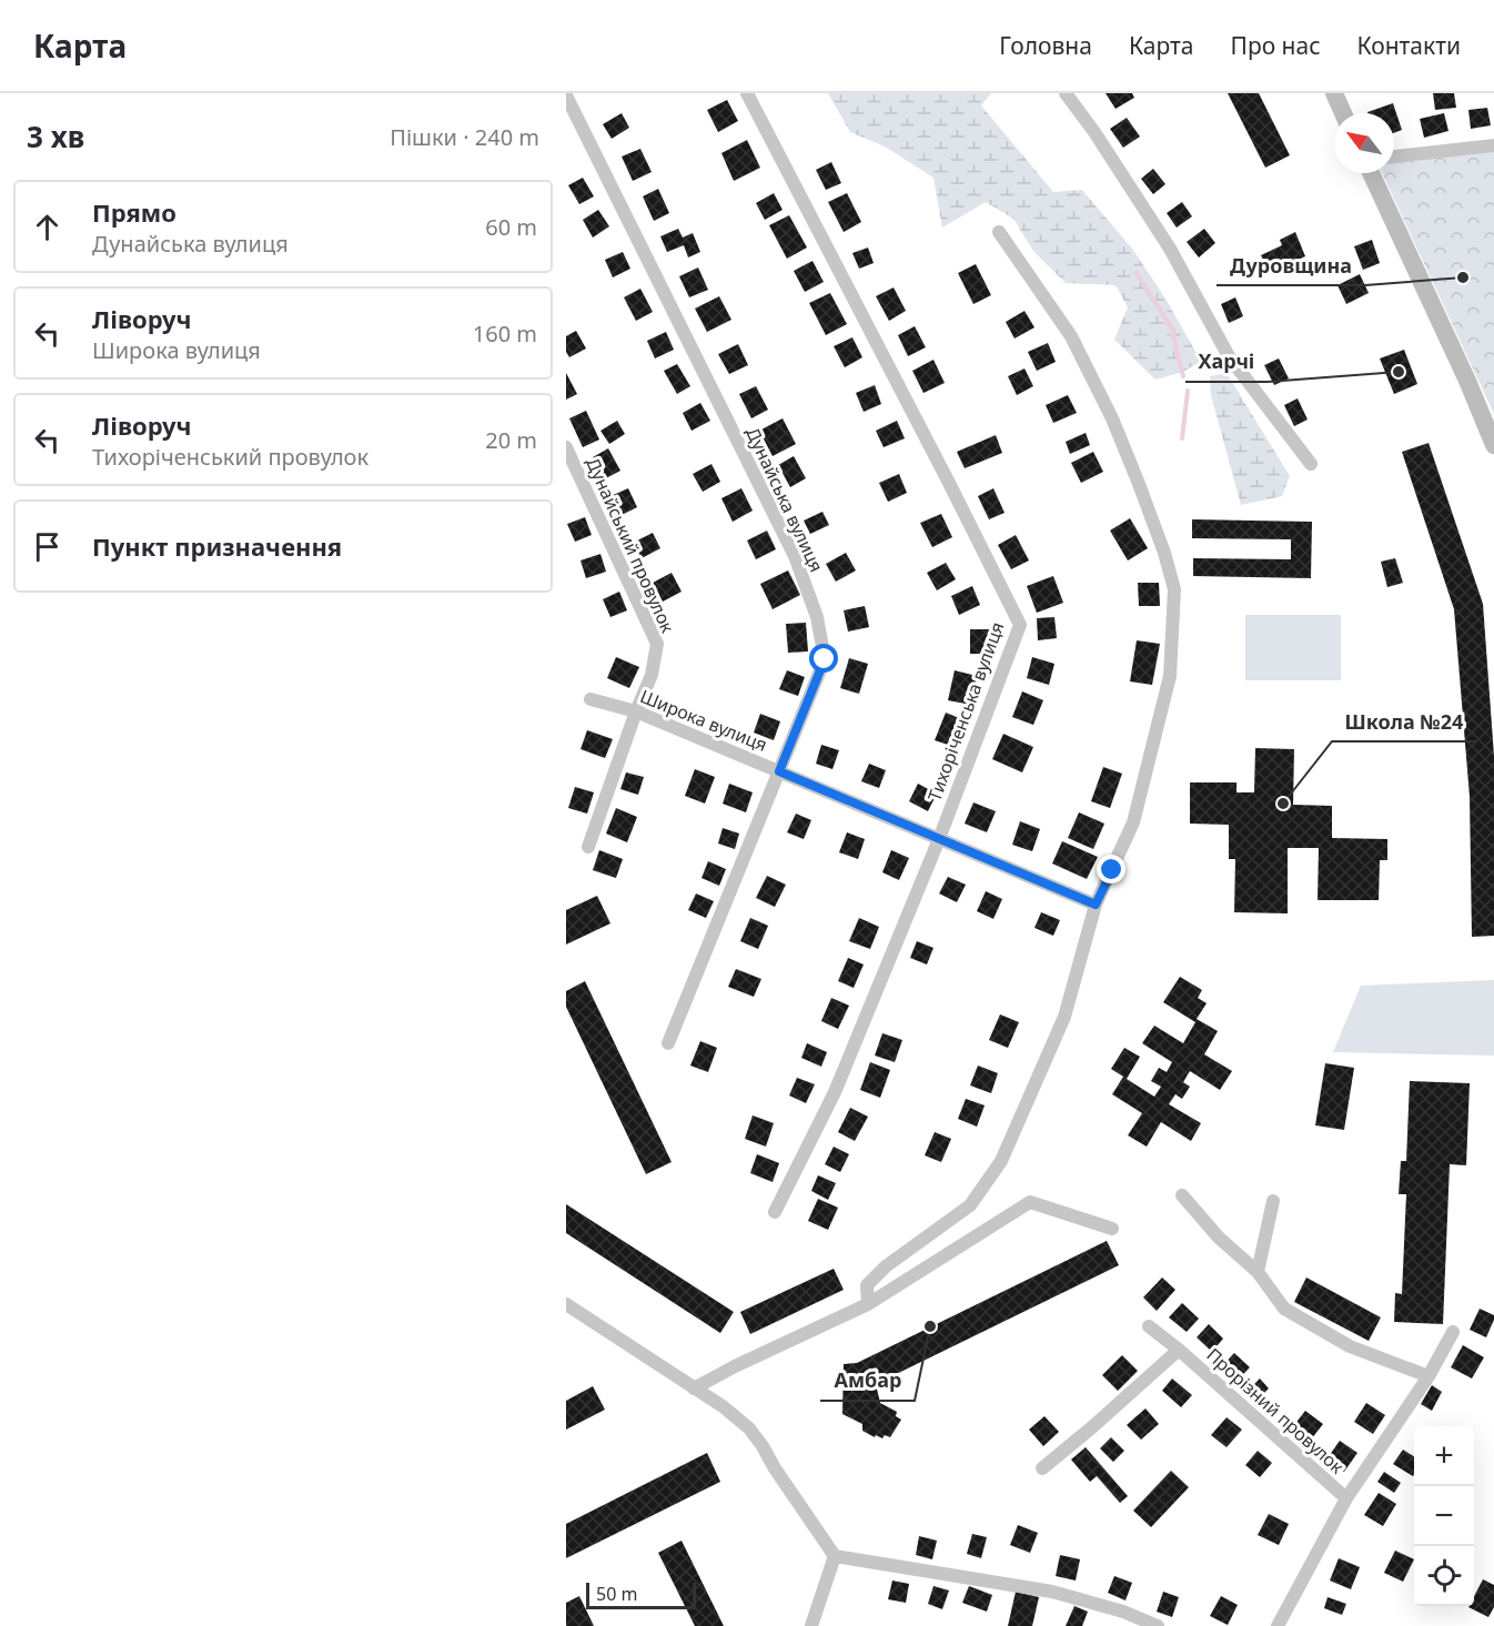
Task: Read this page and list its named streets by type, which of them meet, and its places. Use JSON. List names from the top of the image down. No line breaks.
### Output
{"streets":{"street":["Дунайська вулиця","Дунайський провулок","Тихоріченська вулиця","Широка вулиця","Прорізний провулок"]},"crossings":[["Дунайська вулиця","Широка вулиця"],["Дунайський провулок","Широка вулиця"],["Тихоріченська вулиця","Широка вулиця"]],"places":["Дуровщина","Харчі","Школа №24","Амбар"],"scale_bar":"50 m","north":"top left","page":{"header":"Карта","nav":["Головна","Карта","Про нас","Контакти"],"heading":["3 хв","Пішки · 240 m"],"list":[["Прямо","Дунайська вулиця","60 m"],["Ліворуч","Широка вулиця","160 m"],["Ліворуч","Тихоріченський провулок","20 m"],"Пункт призначення"],"map_buttons":["+","−"],"scale":"50 m"}}
